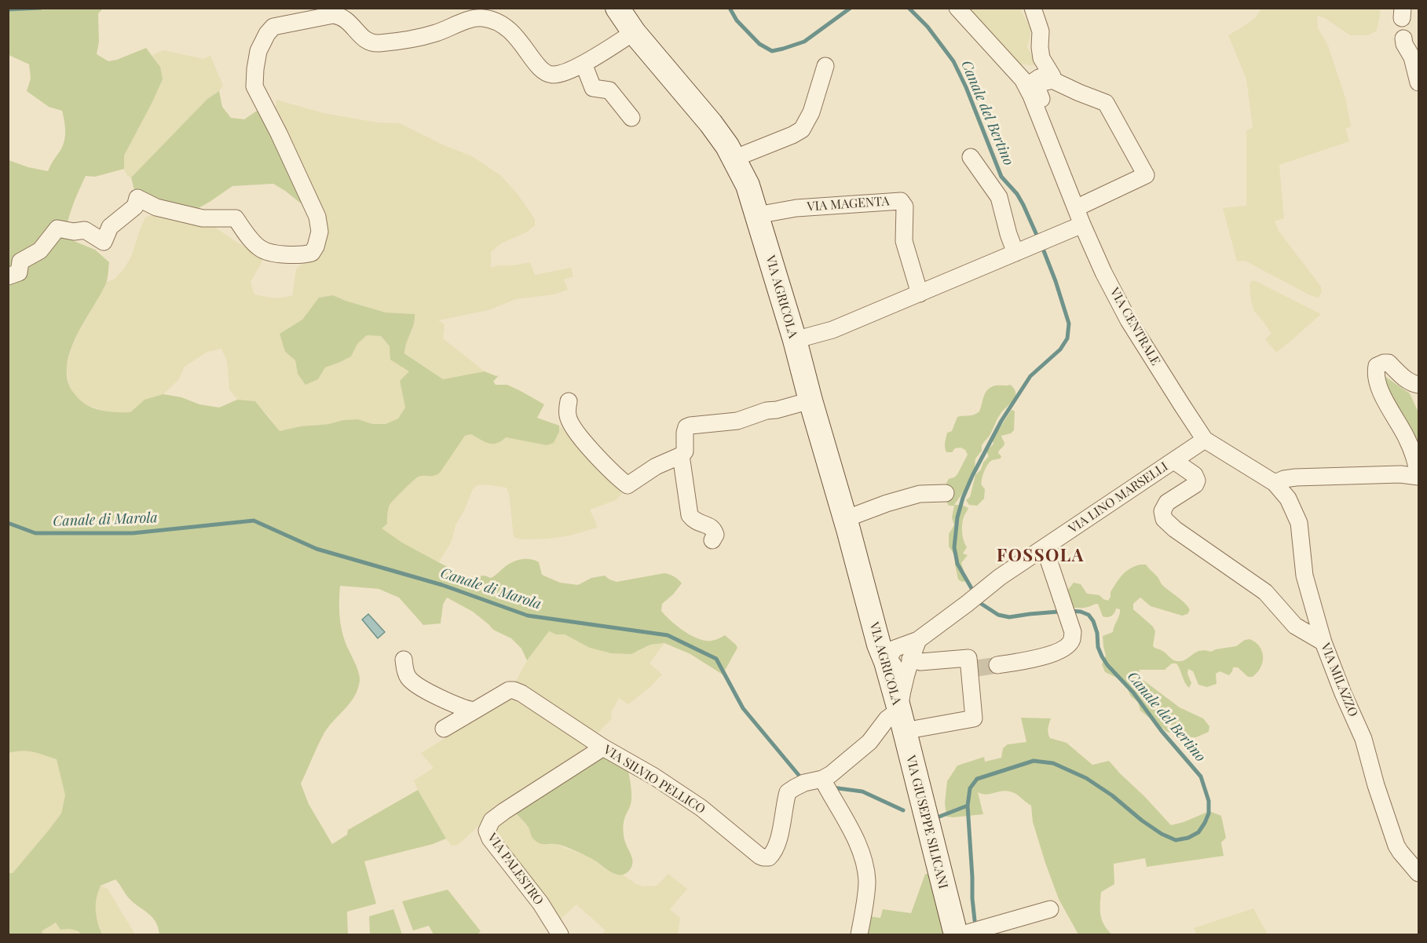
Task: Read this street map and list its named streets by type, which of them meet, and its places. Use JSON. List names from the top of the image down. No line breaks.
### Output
{"streets":{"street":["VIA MAGENTA","VIA AGRICOLA","VIA CENTRALE","VIA LINO MARSELLI","VIA MILAZZO","VIA SILVIO PELLICO","VIA GIUSEPPE SILICANI","VIA PALESTRO"]},"crossings":[["VIA MAGENTA","VIA AGRICOLA"],["VIA AGRICOLA","VIA LINO MARSELLI"],["VIA AGRICOLA","VIA SILVIO PELLICO"],["VIA AGRICOLA","VIA GIUSEPPE SILICANI"],["VIA CENTRALE","VIA LINO MARSELLI"],["VIA CENTRALE","VIA MILAZZO"],["VIA LINO MARSELLI","VIA MILAZZO"],["VIA SILVIO PELLICO","VIA PALESTRO"]],"districts":["FOSSOLA"],"water":["Canale del Bertino","Canale di Marola"]}
